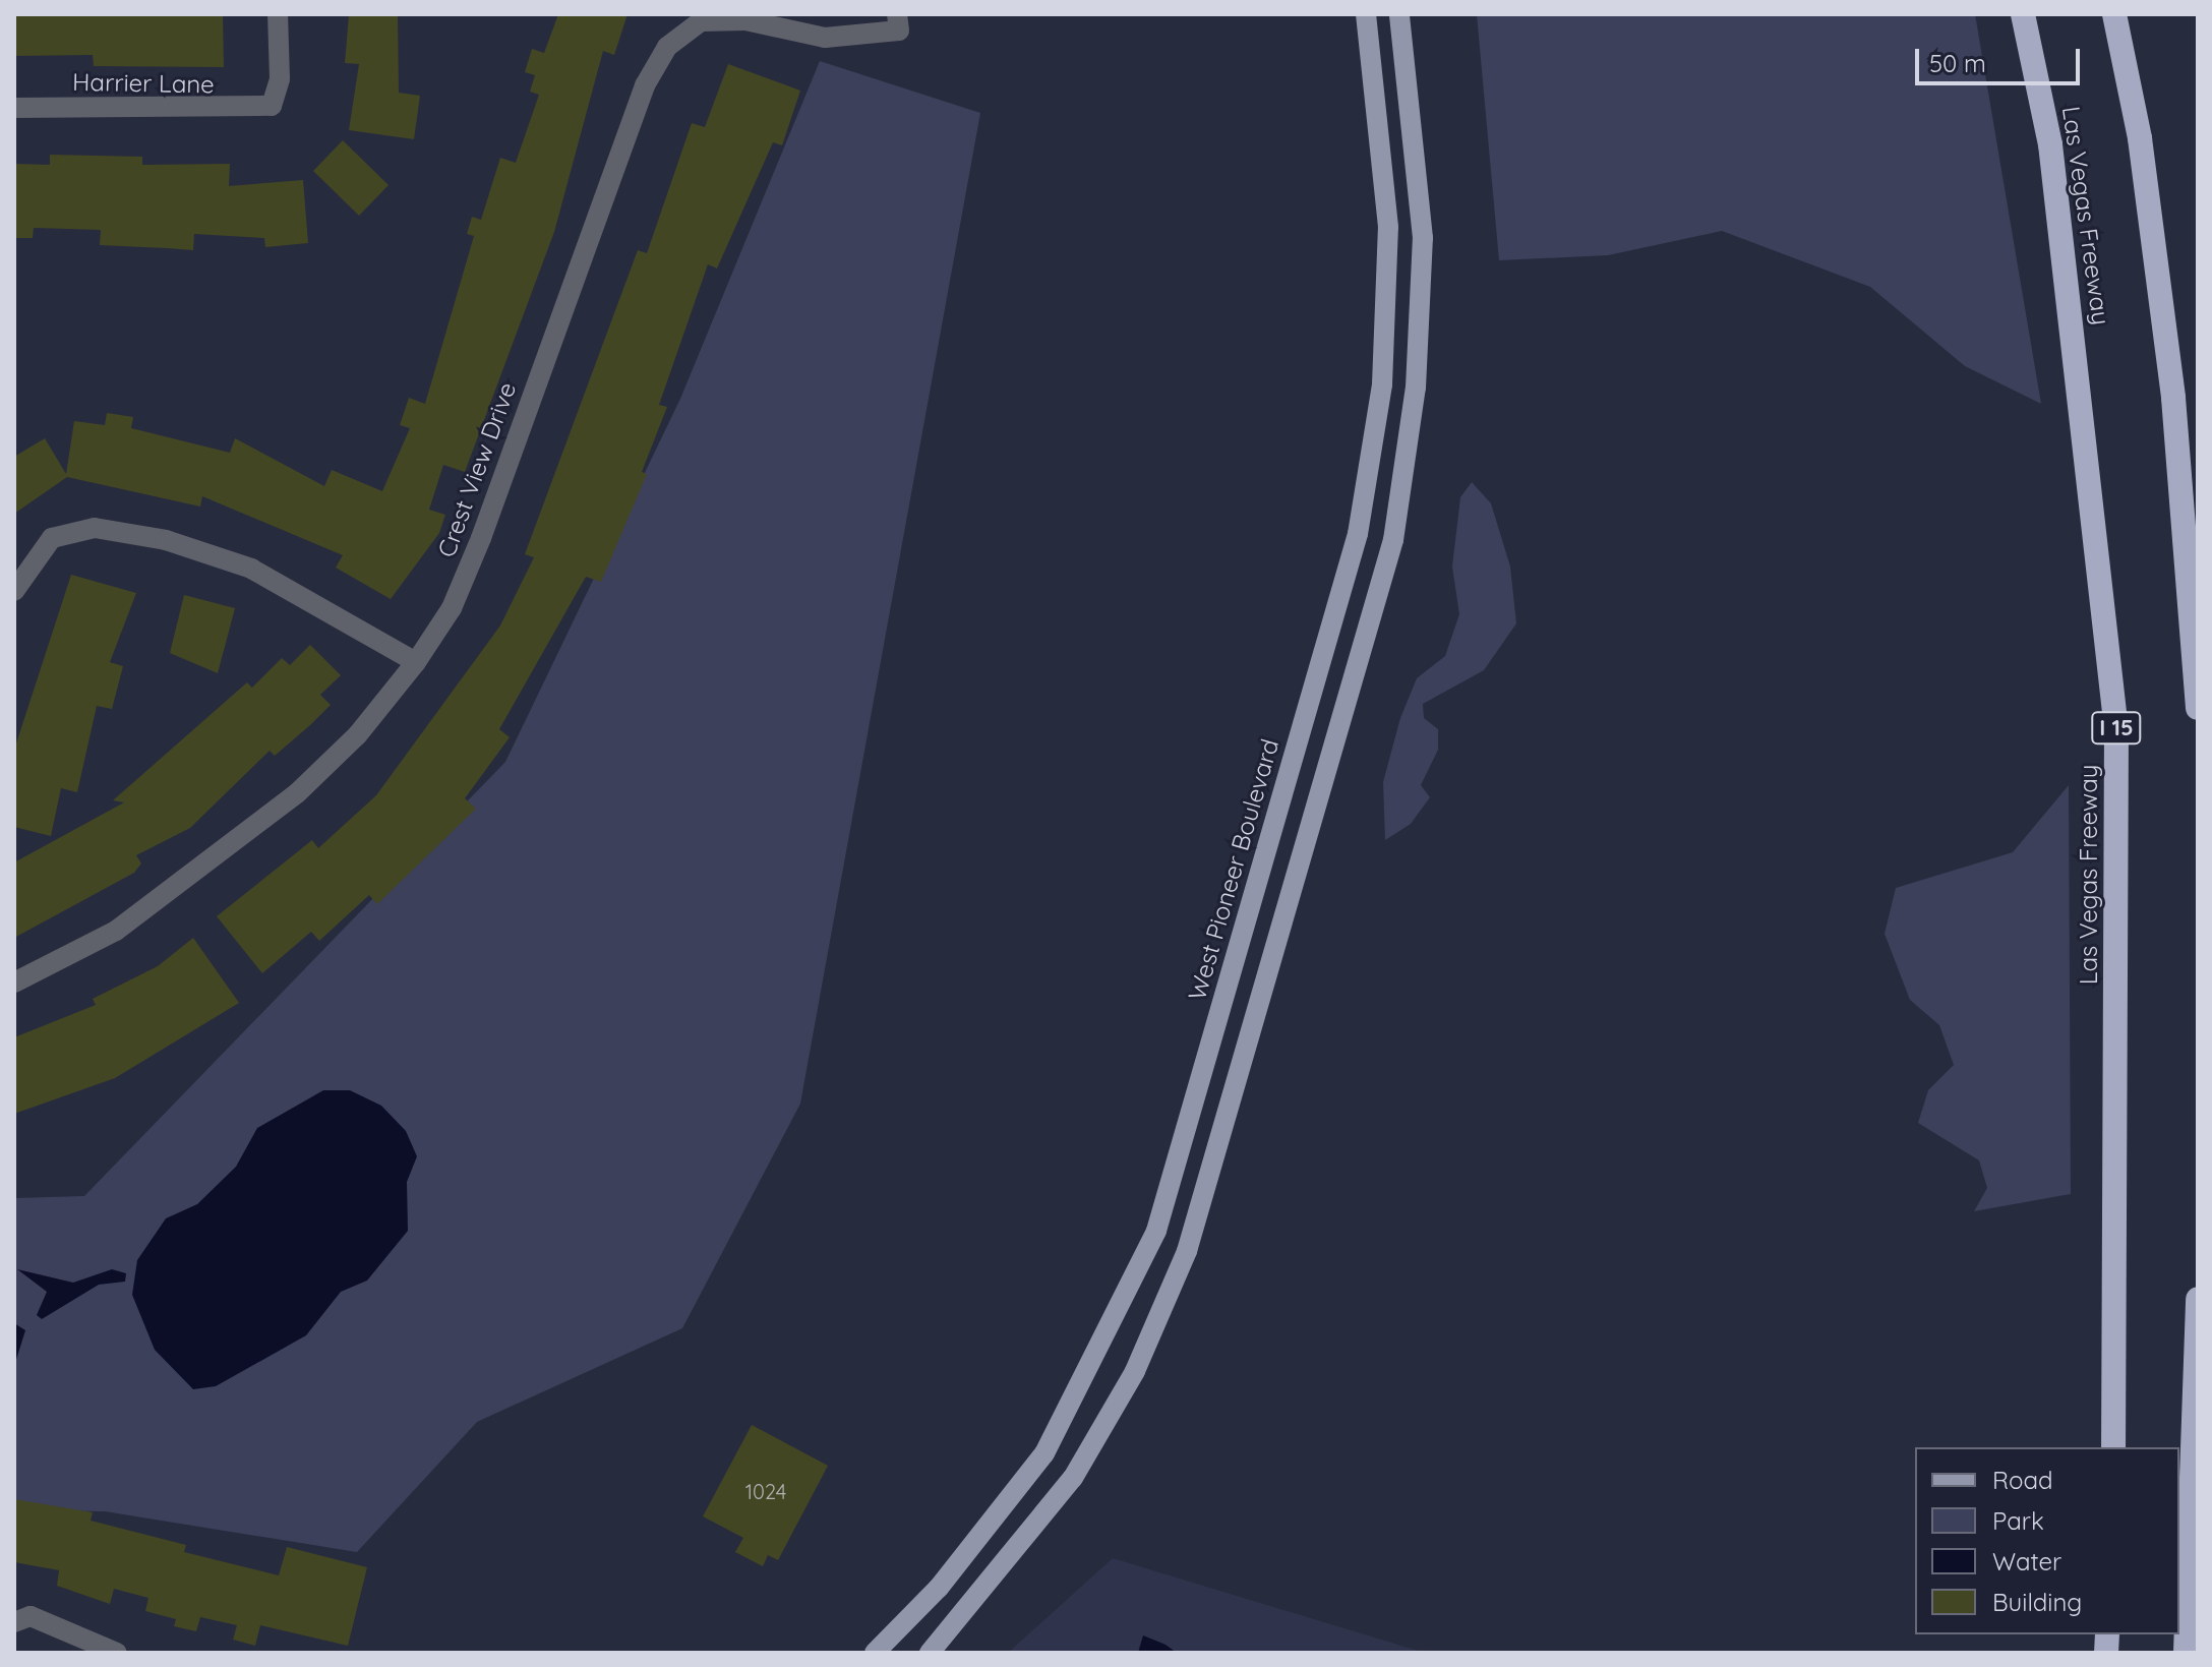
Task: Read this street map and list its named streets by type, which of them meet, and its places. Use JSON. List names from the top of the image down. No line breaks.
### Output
{"streets":{"highway":["Las Vegas Freeway","I 15"],"main road":["West Pioneer Boulevard"],"street":["Harrier Lane","Crest View Drive"]},"house_numbers":["1024"],"legend":["Road","Park","Water","Building"],"scale_bar":"50 m"}
